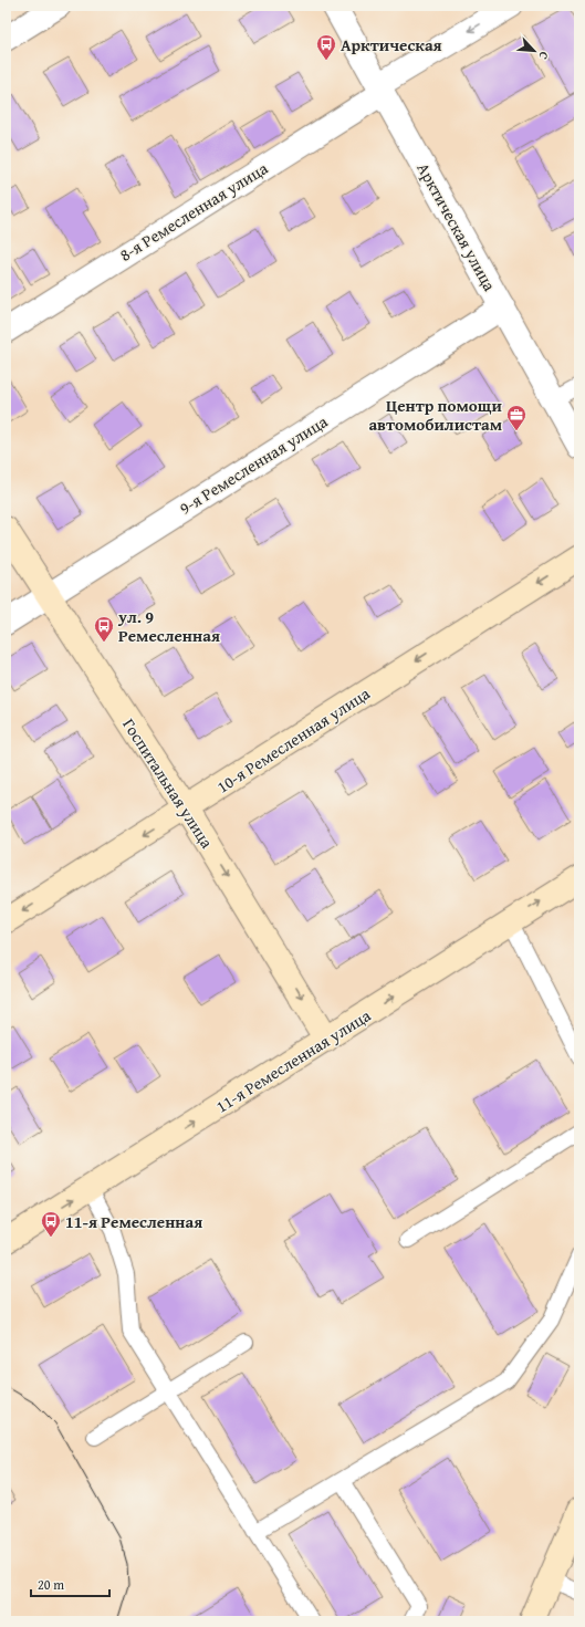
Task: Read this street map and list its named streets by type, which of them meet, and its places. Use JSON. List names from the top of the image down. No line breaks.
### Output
{"streets":{"main road":["10-я Ремесленная улица","Госпитальная улица","11-я Ремесленная улица"],"street":["8-я Ремесленная улица","Арктическая улица","9-я Ремесленная улица"]},"crossings":[["8-я Ремесленная улица","Арктическая улица"],["Арктическая улица","9-я Ремесленная улица"],["9-я Ремесленная улица","Госпитальная улица"],["10-я Ремесленная улица","Госпитальная улица"],["Госпитальная улица","11-я Ремесленная улица"]],"one_way":["10-я Ремесленная улица","Госпитальная улица","11-я Ремесленная улица"],"places":{"bus stop":["Арктическая","ул. 9 Ремесленная","11-я Ремесленная"],"office":["Центр помощи автомобилистам"]},"scale_bar":"20 m","north":"bottom right"}
